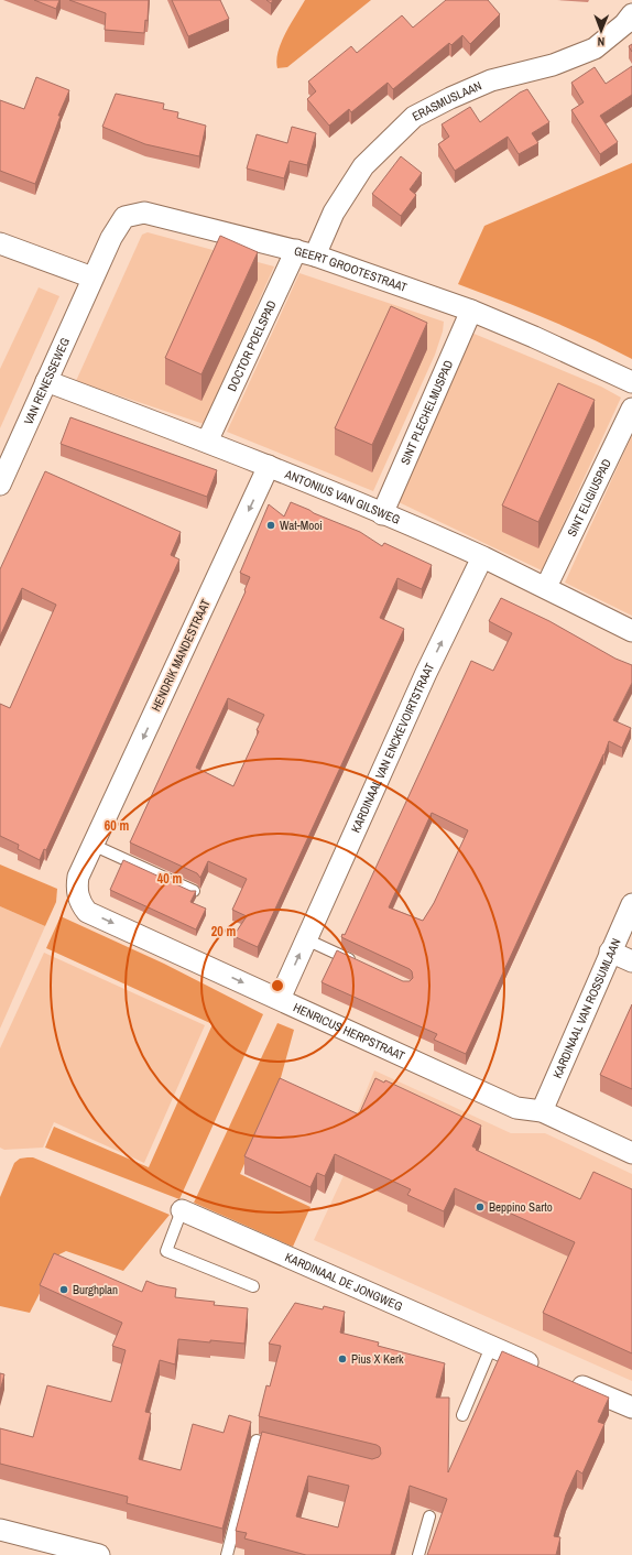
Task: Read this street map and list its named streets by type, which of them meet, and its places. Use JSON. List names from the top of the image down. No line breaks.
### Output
{"streets":{"street":["ERASMUSLAAN","GEERT GROOTESTRAAT","DOCTOR POELSPAD","VAN RENESSEWEG","SINT PLECHELMUSPAD","ANTONIUS VAN GILSWEG","SINT ELIGIUSPAD","HENDRIK MANDESTRAAT","KARDINAAL VAN ENCKEVOIRTSTRAAT","KARDINAAL VAN ROSSUMLAAN","HENRICUS HERPSTRAAT","KARDINAAL DE JONGWEG"]},"crossings":[["ERASMUSLAAN","GEERT GROOTESTRAAT"],["ERASMUSLAAN","DOCTOR POELSPAD"],["GEERT GROOTESTRAAT","DOCTOR POELSPAD"],["GEERT GROOTESTRAAT","VAN RENESSEWEG"],["GEERT GROOTESTRAAT","SINT PLECHELMUSPAD"],["DOCTOR POELSPAD","ANTONIUS VAN GILSWEG"],["VAN RENESSEWEG","ANTONIUS VAN GILSWEG"],["SINT PLECHELMUSPAD","ANTONIUS VAN GILSWEG"],["ANTONIUS VAN GILSWEG","SINT ELIGIUSPAD"],["ANTONIUS VAN GILSWEG","HENDRIK MANDESTRAAT"],["ANTONIUS VAN GILSWEG","KARDINAAL VAN ENCKEVOIRTSTRAAT"],["HENDRIK MANDESTRAAT","HENRICUS HERPSTRAAT"],["KARDINAAL VAN ENCKEVOIRTSTRAAT","HENRICUS HERPSTRAAT"],["KARDINAAL VAN ROSSUMLAAN","HENRICUS HERPSTRAAT"]],"one_way":["HENDRIK MANDESTRAAT","KARDINAAL VAN ENCKEVOIRTSTRAAT","HENRICUS HERPSTRAAT"],"places":["Wat-Mooi","Beppino Sarto","Burghplan","Pius X Kerk"],"north":"bottom","rings":["60 m","40 m","20 m"]}
